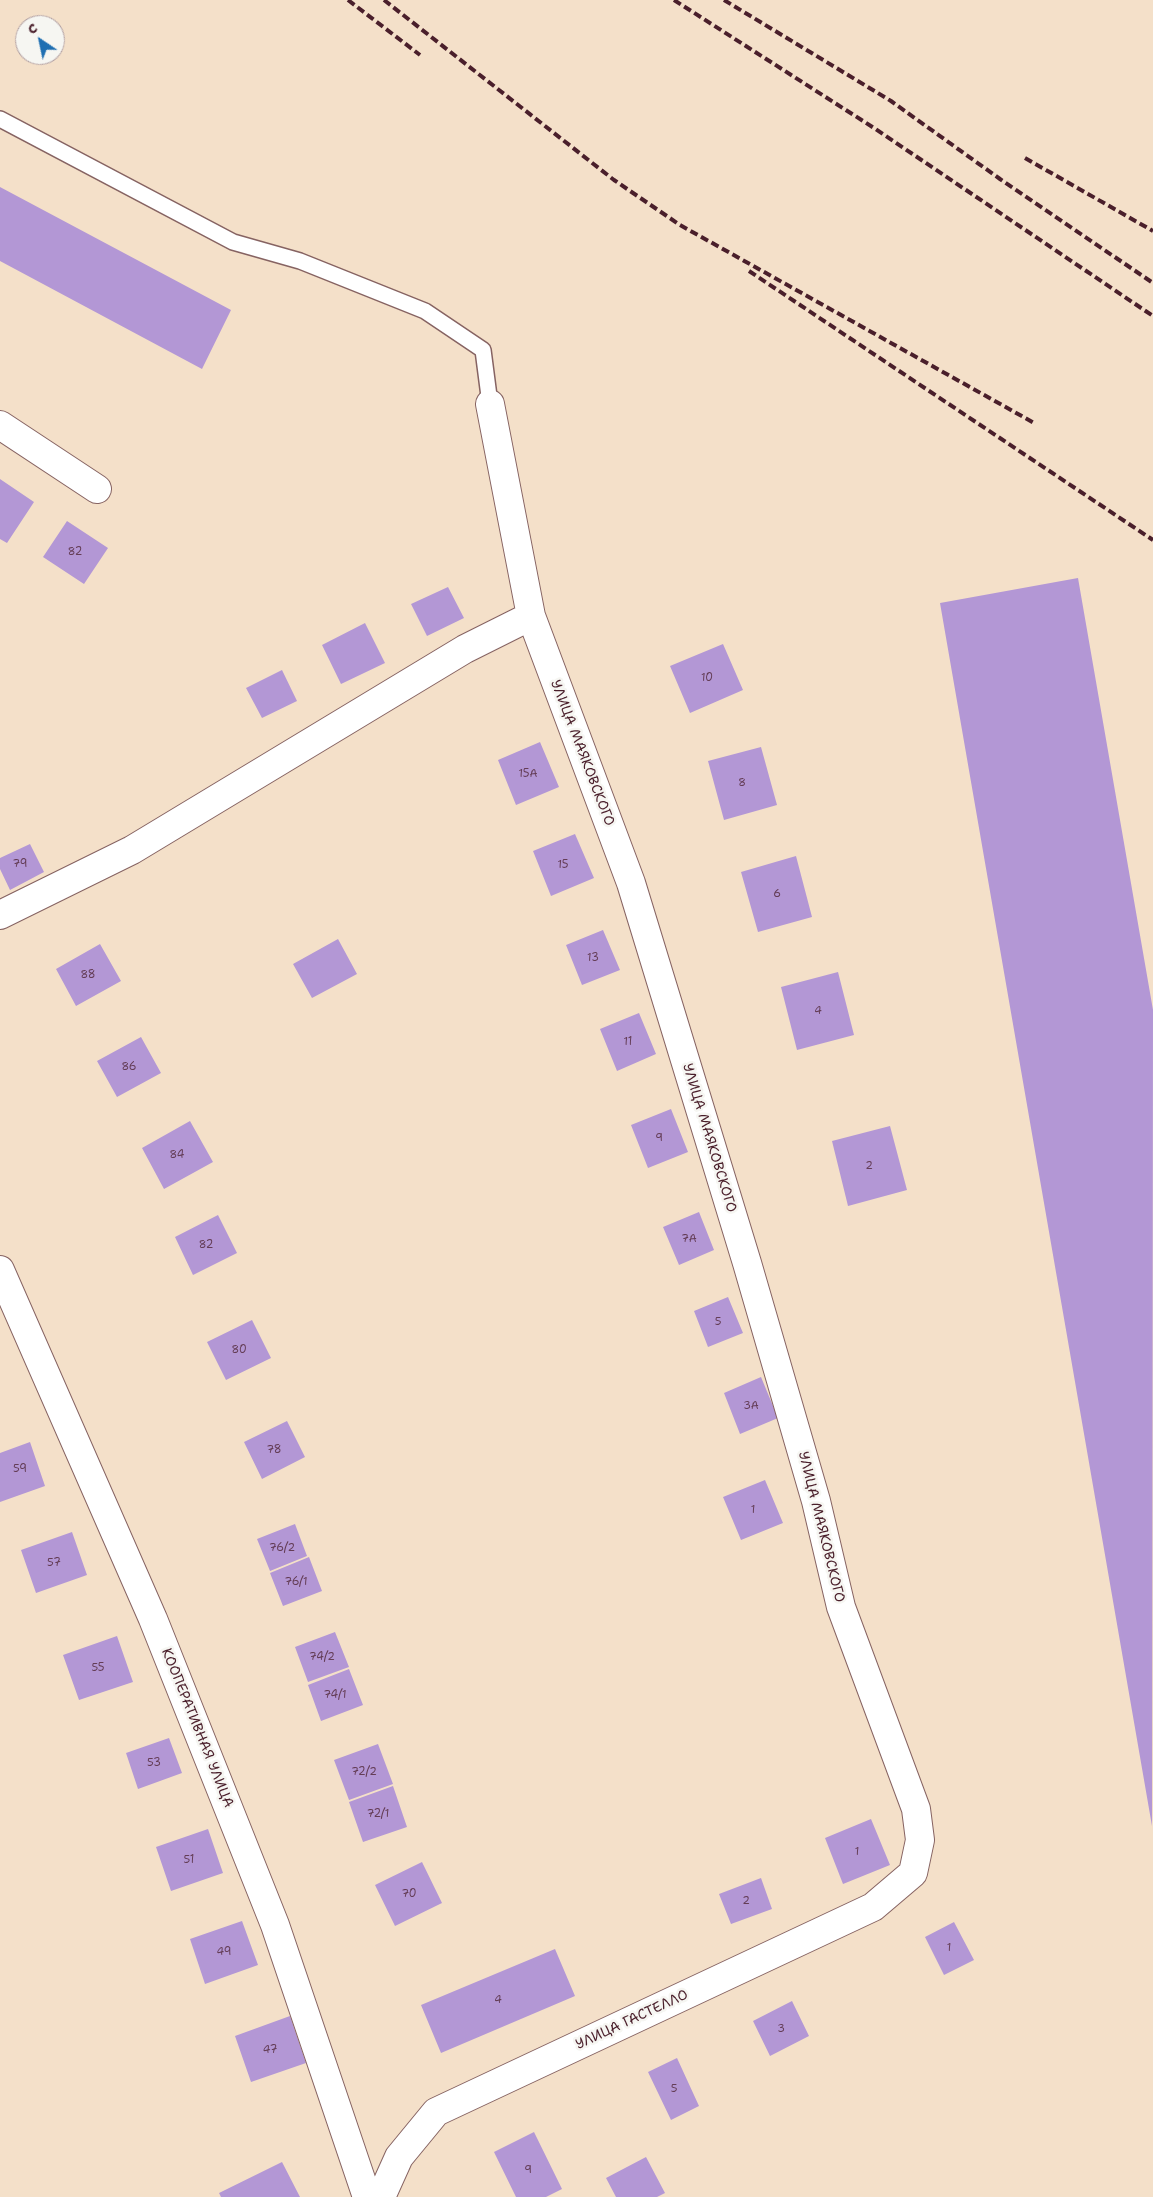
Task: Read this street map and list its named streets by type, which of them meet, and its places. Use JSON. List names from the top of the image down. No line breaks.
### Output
{"streets":{"street":["УЛИЦА МАЯКОВСКОГО","КООПЕРАТИВНАЯ УЛИЦА","УЛИЦА ГАСТЕЛЛО"]},"crossings":[["УЛИЦА МАЯКОВСКОГО","УЛИЦА ГАСТЕЛЛО"]],"house_numbers":["82","10","15А","8","79","15","6","13","88","4","11","86","9","84","2","7А","82","5","80","3А","78","59","1","76/2","57","76/1","74/2","55","74/1","53","72/2","72/1","1","51","70","2","1","49","4","3","47","5","9"],"north":"top left"}
